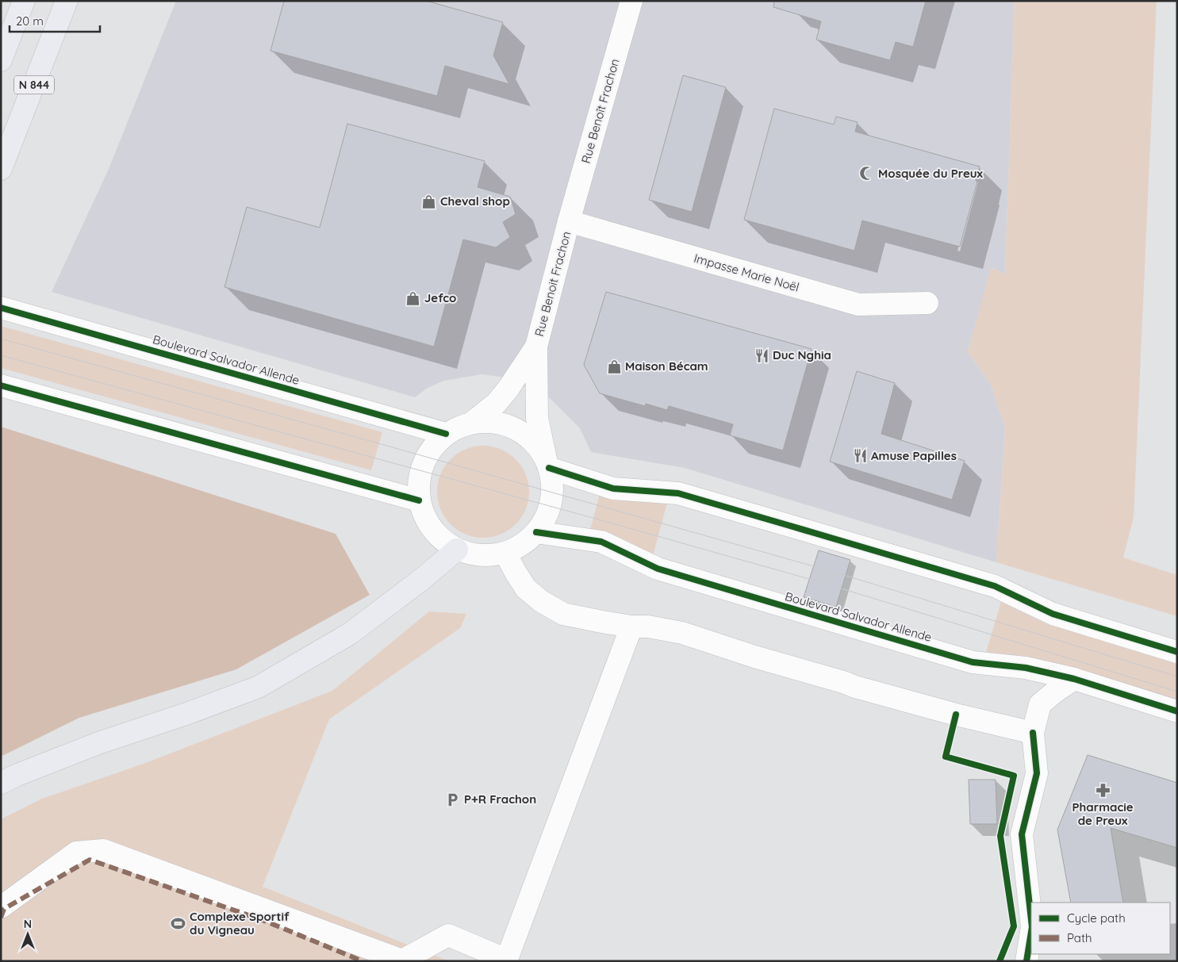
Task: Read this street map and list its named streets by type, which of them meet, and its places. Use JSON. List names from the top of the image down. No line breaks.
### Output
{"streets":{"highway":["N 844"],"street":["Rue Benoît Frachon","Impasse Marie Noël","Rue Benoit Frachon","Boulevard Salvador Allende"]},"crossings":[["Rue Benoît Frachon","Impasse Marie Noël"],["Rue Benoît Frachon","Rue Benoit Frachon"],["Impasse Marie Noël","Rue Benoit Frachon"],["Rue Benoit Frachon","Boulevard Salvador Allende"]],"places":{"mosque":["Mosquée du Preux"],"shop":["Cheval shop","Jefco","Maison Bécam"],"restaurant":["Duc Nghia","Amuse Papilles"],"pharmacy":["Pharmacie de Preux"],"parking":["P+R Frachon"],"sports":["Complexe Sportif du Vigneau"]},"legend":["Cycle path","Path"],"scale_bar":"20 m","north":"top"}
